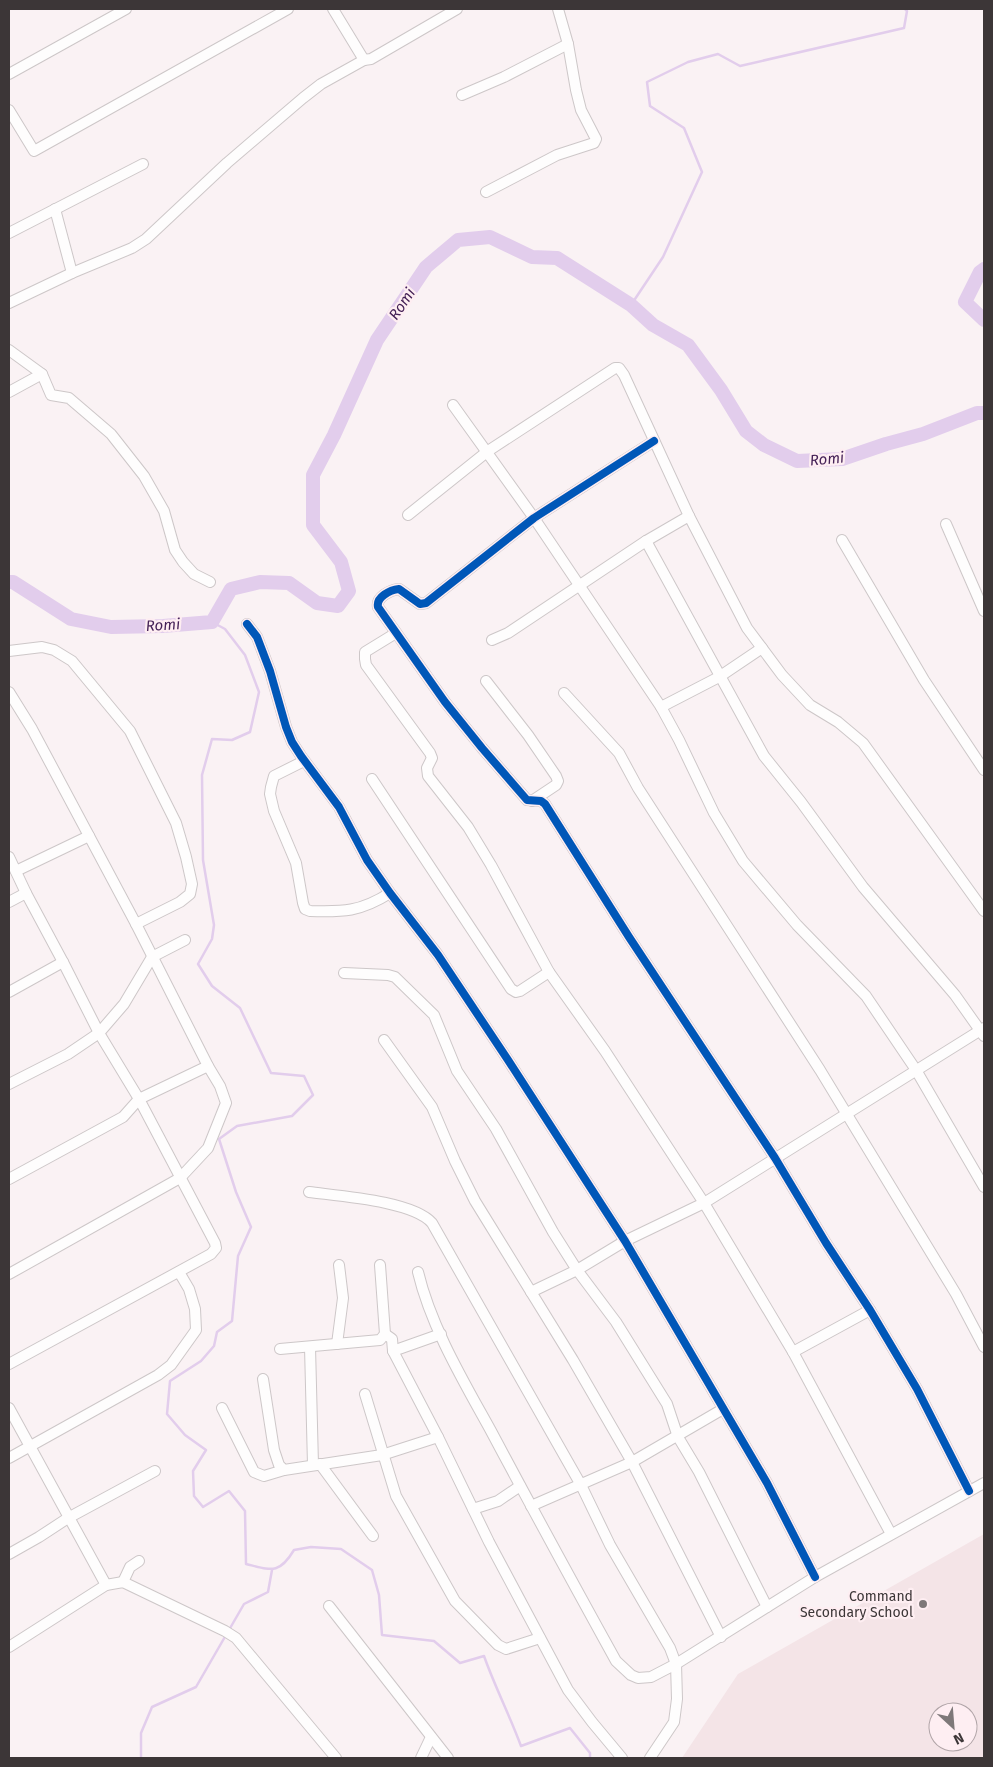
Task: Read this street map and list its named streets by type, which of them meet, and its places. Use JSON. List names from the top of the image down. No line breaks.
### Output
{"water":["Romi"],"places":["Command Secondary School"],"north":"bottom right"}
